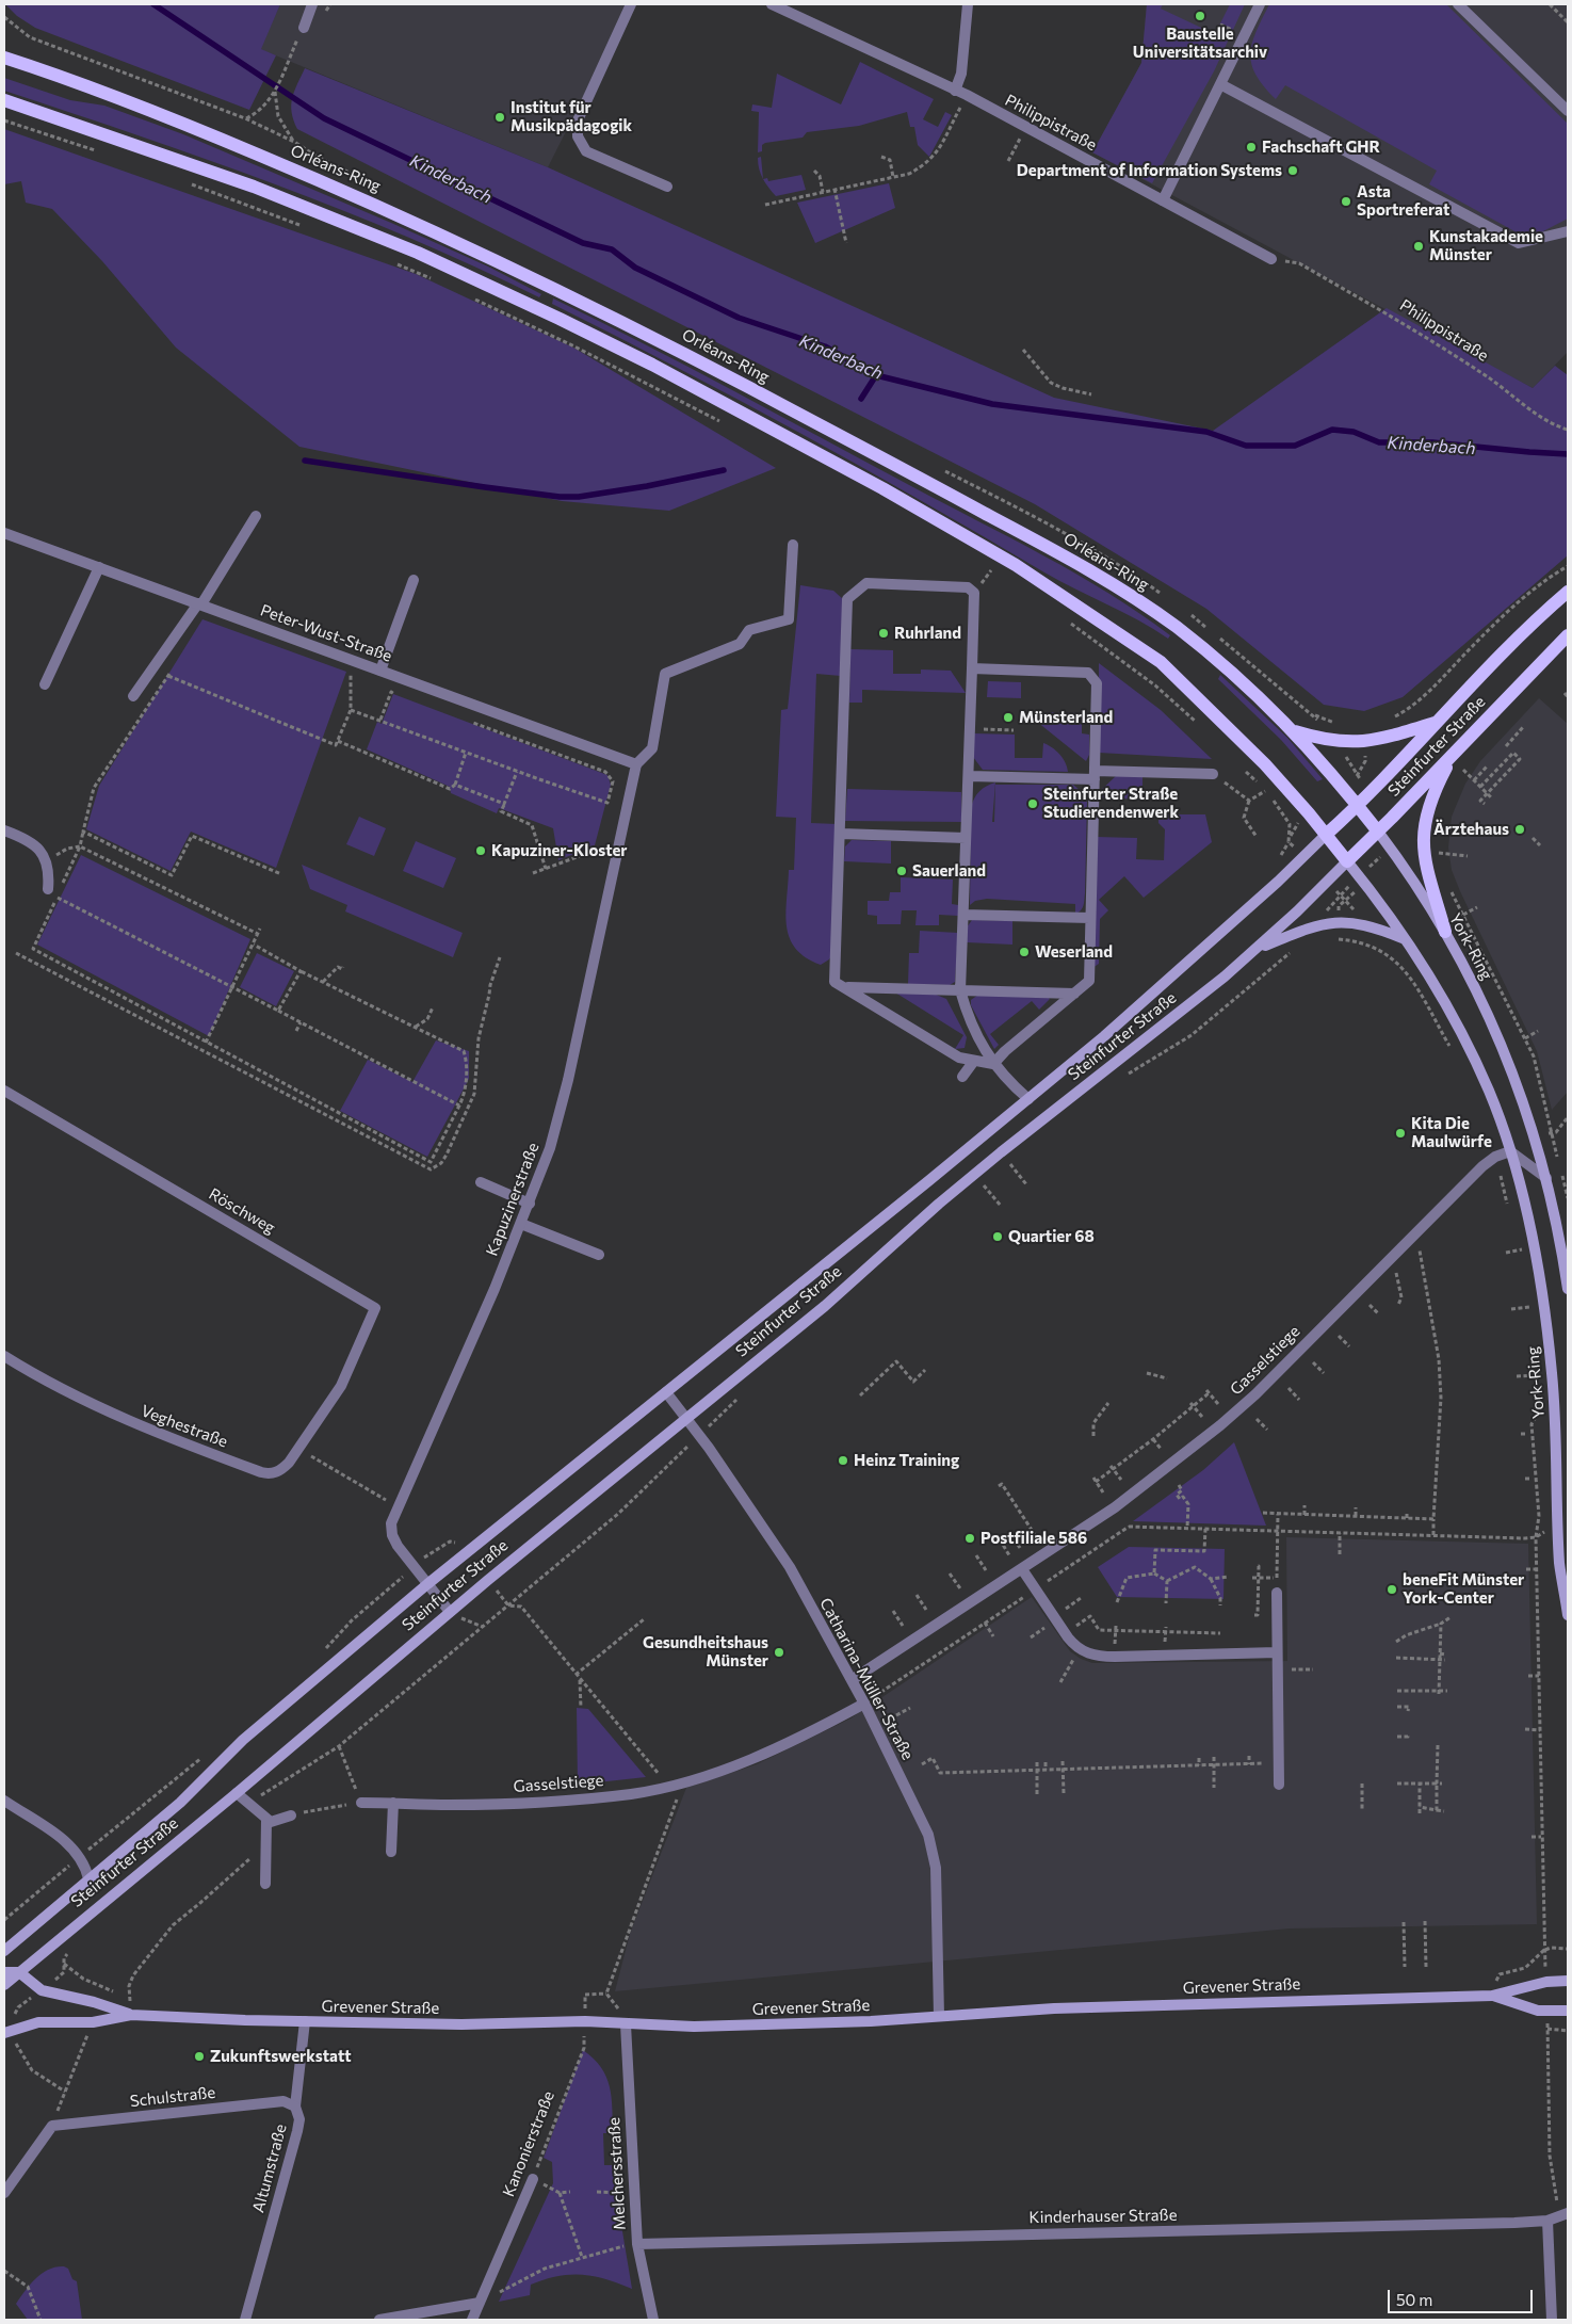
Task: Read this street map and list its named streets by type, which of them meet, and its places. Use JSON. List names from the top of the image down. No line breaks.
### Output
{"streets":{"main road":["Orléans-Ring","Steinfurter Straße","York-Ring","Grevener Straße"],"street":["Philippistraße","Peter-Wust-Straße","Kapuzinerstraße","Röschweg","Gasselstiege","Veghestraße","Catharina-Müller-Straße","Schulstraße","Kanonierstraße","Altumstraße","Melchersstraße","Kinderhauser Straße"]},"crossings":[["Orléans-Ring","Steinfurter Straße"],["Orléans-Ring","York-Ring"],["Peter-Wust-Straße","Kapuzinerstraße"],["Steinfurter Straße","York-Ring"],["Steinfurter Straße","Kapuzinerstraße"],["Steinfurter Straße","Catharina-Müller-Straße"],["Steinfurter Straße","Grevener Straße"],["York-Ring","Gasselstiege"],["Röschweg","Veghestraße"],["Gasselstiege","Catharina-Müller-Straße"],["Catharina-Müller-Straße","Grevener Straße"],["Grevener Straße","Kanonierstraße"],["Grevener Straße","Altumstraße"],["Grevener Straße","Melchersstraße"],["Schulstraße","Altumstraße"],["Melchersstraße","Kinderhauser Straße"]],"water":["Kinderbach"],"places":["Baustelle Universitätsarchiv","Institut für Musikpädagogik","Fachschaft GHR","Department of Information Systems","Asta Sportreferat","Kunstakademie Münster","Ruhrland","Münsterland","Steinfurter Straße Studierendenwerk","Ärztehaus","Kapuziner-Kloster","Sauerland","Weserland","Kita Die Maulwürfe","Quartier 68","Heinz Training","Postfiliale 586","beneFit Münster York-Center","Gesundheitshaus Münster","Zukunftswerkstatt"],"scale_bar":"50 m"}
